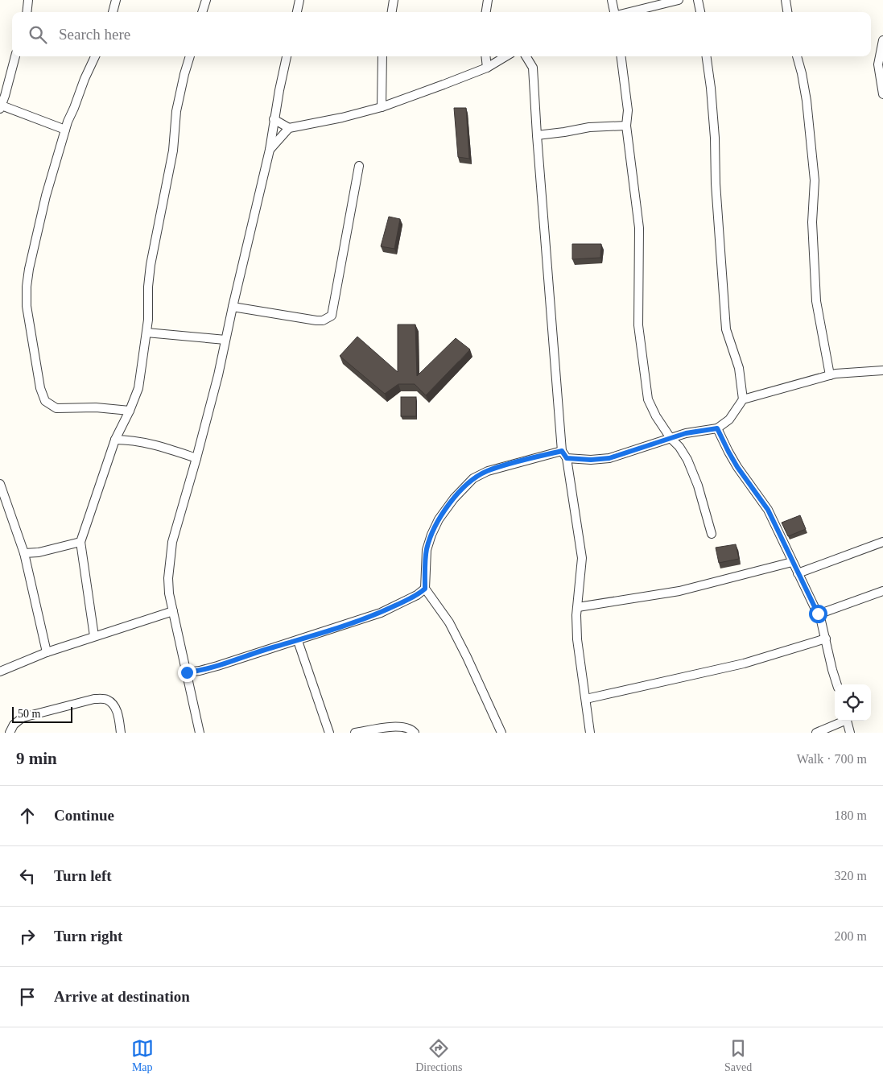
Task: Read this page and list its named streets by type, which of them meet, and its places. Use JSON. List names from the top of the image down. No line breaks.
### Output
{"scale_bar":"50 m","page":{"search":"Search here","scale":"50 m","heading":["9 min","Walk · 700 m"],"list":[["Continue","180 m"],["Turn left","320 m"],["Turn right","200 m"],"Arrive at destination"],"nav":["Map","Directions","Saved"]}}
